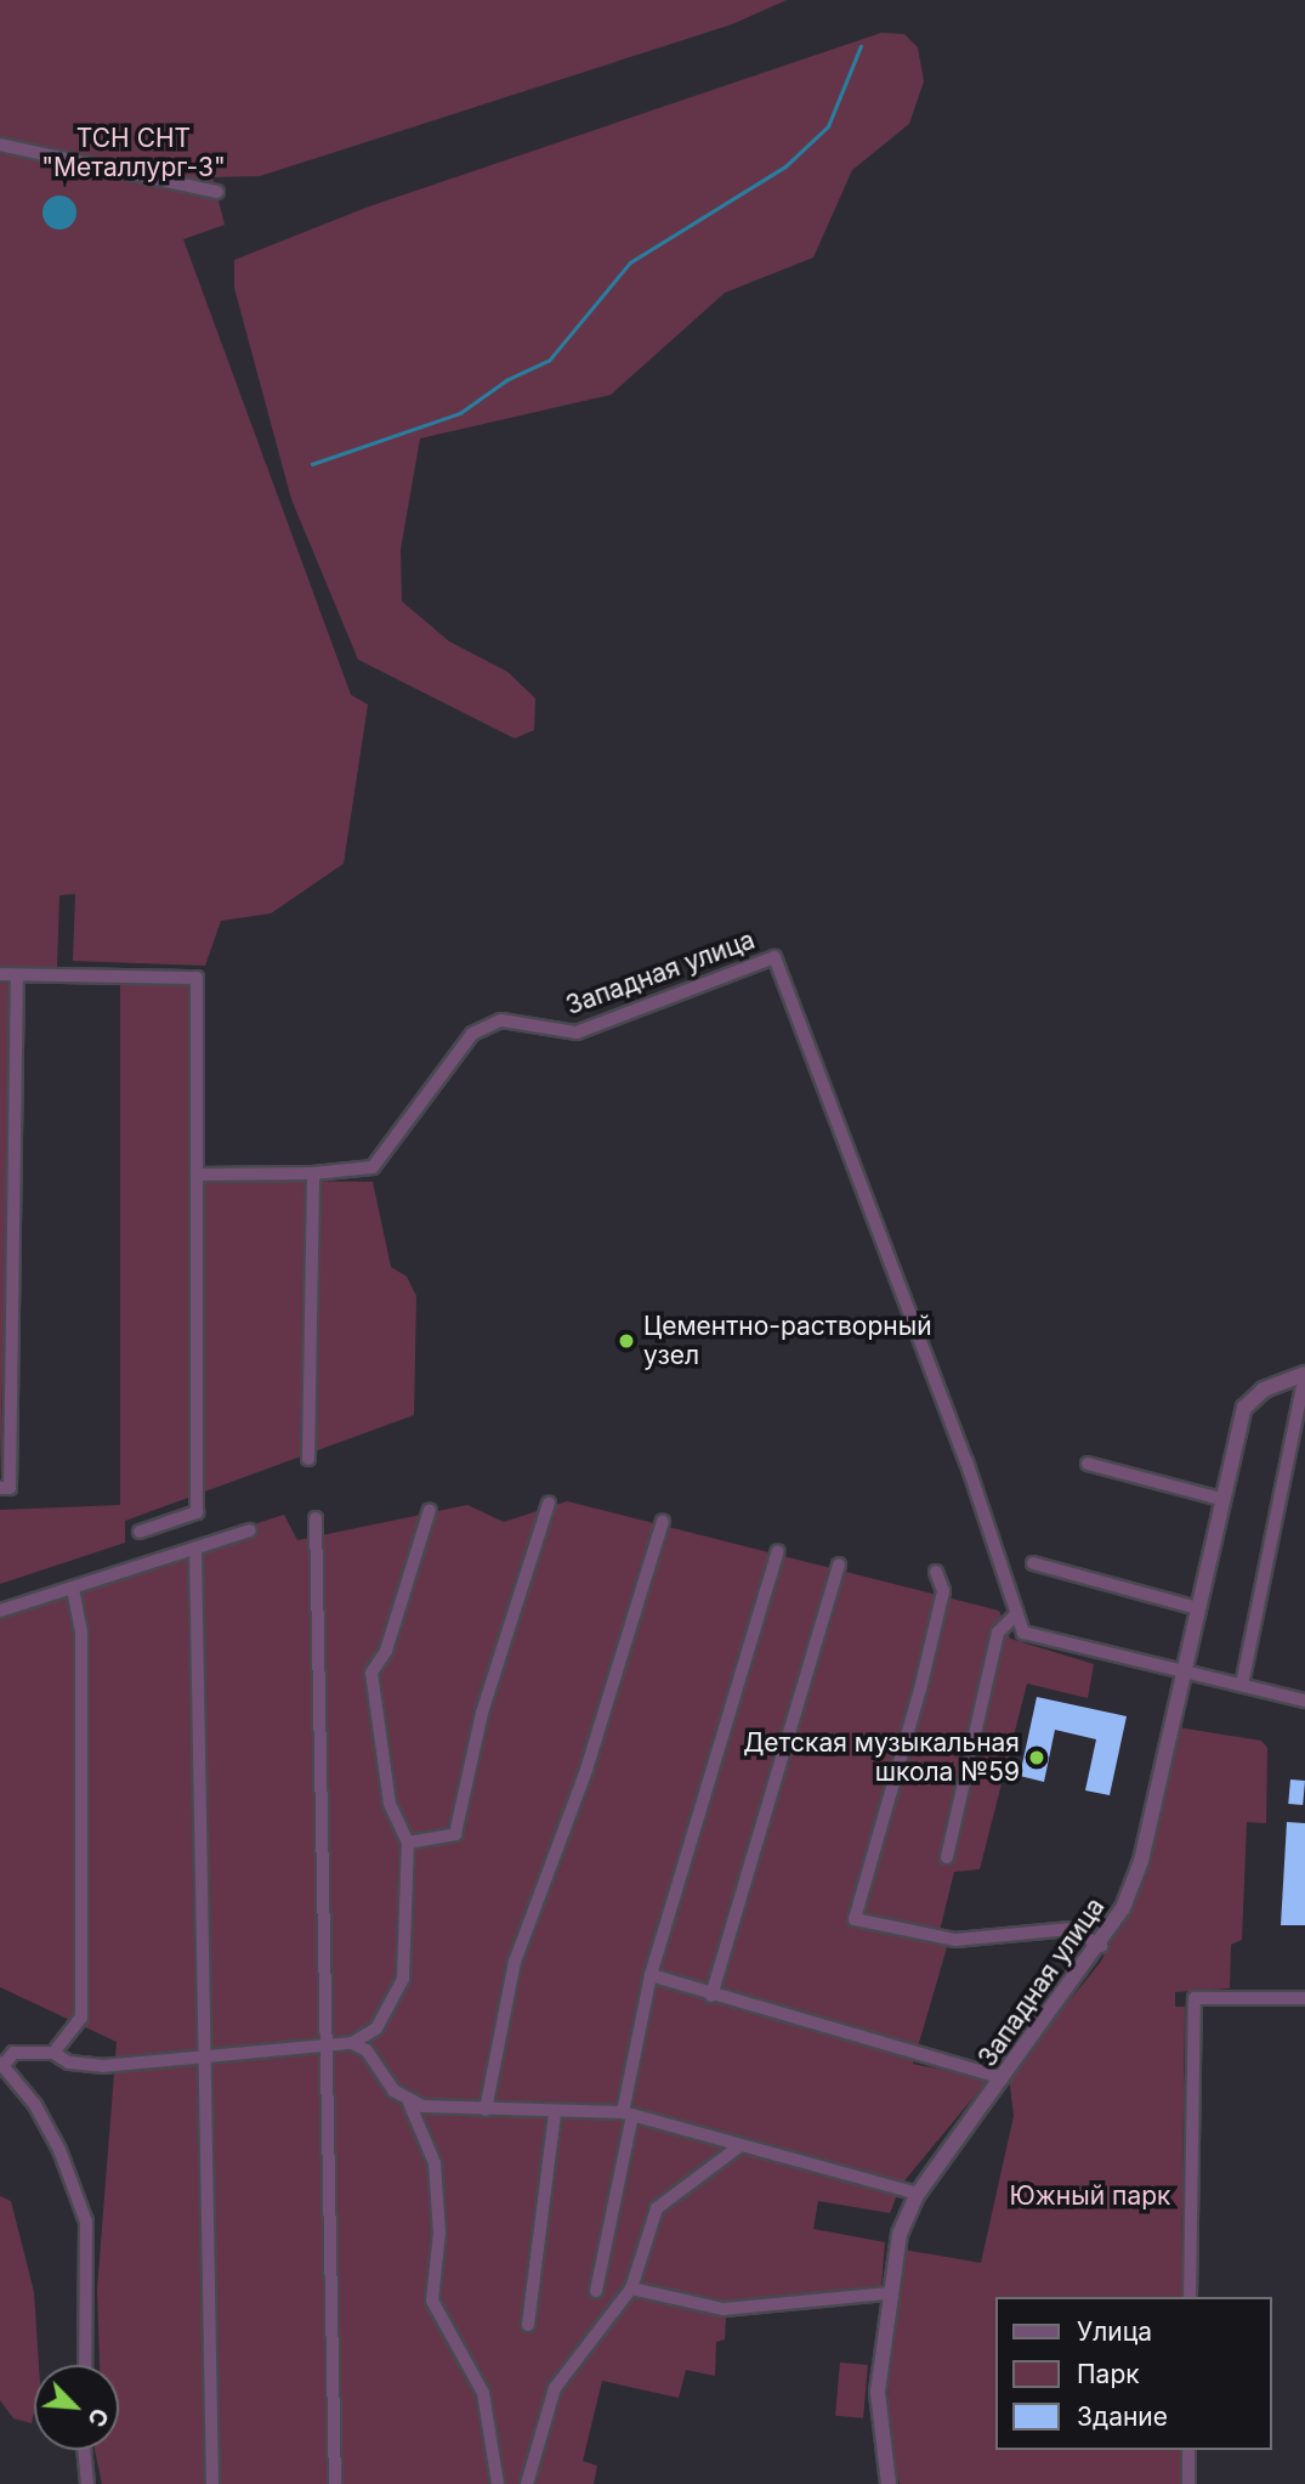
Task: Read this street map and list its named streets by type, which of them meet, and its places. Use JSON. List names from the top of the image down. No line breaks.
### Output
{"streets":{"street":["Западная улица"]},"parks":["ТСН СНТ \"Металлург-3\"","Южный парк"],"places":["Цементно-растворный узел","Детская музыкальная школа №59"],"legend":["Улица","Парк","Здание"],"north":"bottom right"}
